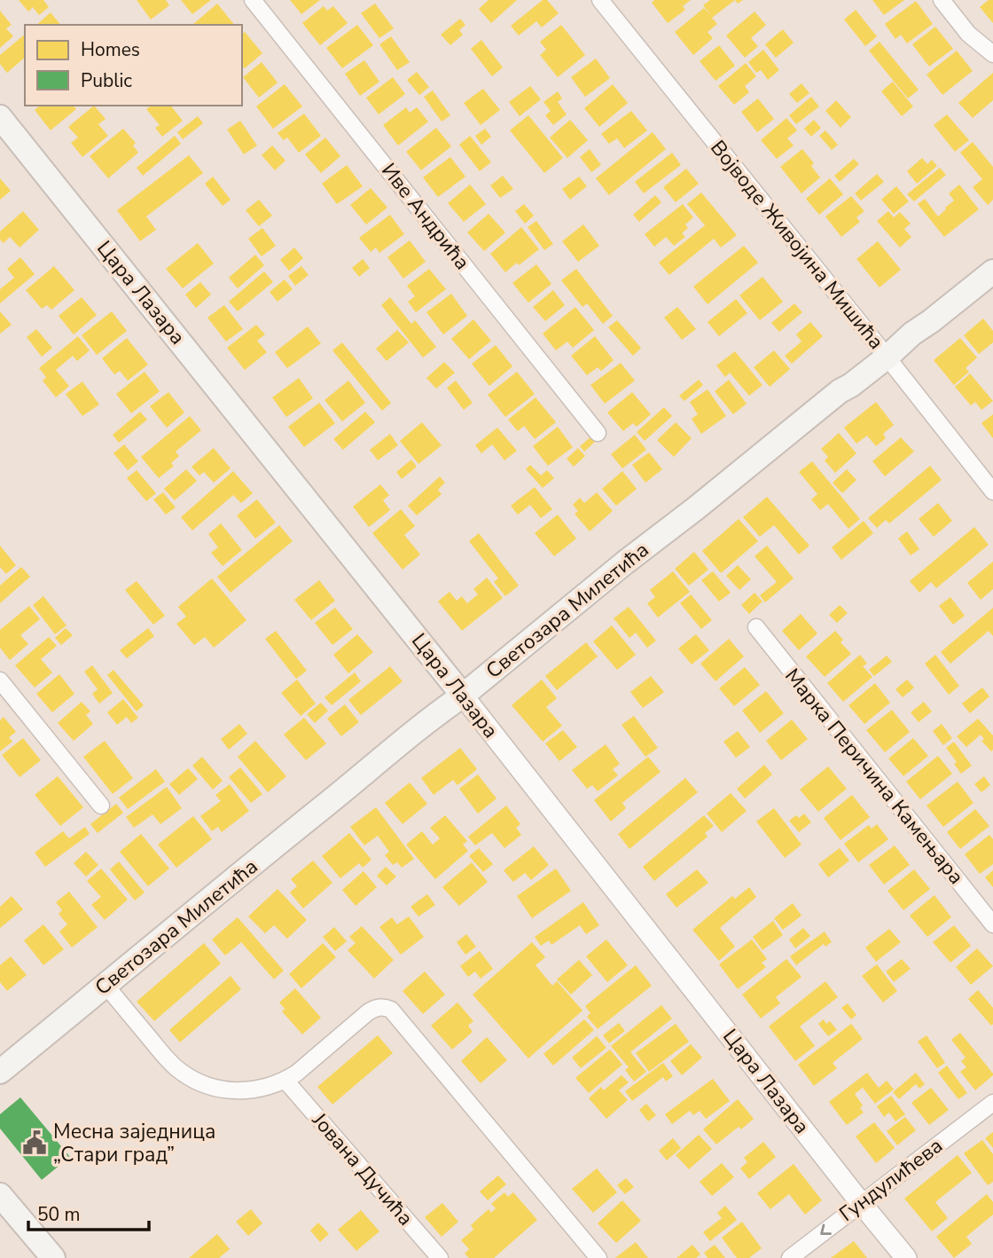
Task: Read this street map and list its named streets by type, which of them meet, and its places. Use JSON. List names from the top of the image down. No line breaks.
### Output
{"streets":{"main road":["Цара Лазара","Светозара Милетића"],"street":["Иве Андрића","Војводе Живојина Мишића","Марка Перичина Камењара","Јована Дучића","Гундулићева"]},"crossings":[["Војводе Живојина Мишића","Светозара Милетића"],["Цара Лазара","Светозара Милетића"],["Цара Лазара","Гундулићева"]],"one_way":["Гундулићева"],"places":{"public building":["Месна заједница „Стари град”"]},"legend":["Homes","Public"],"scale_bar":"50 m"}
